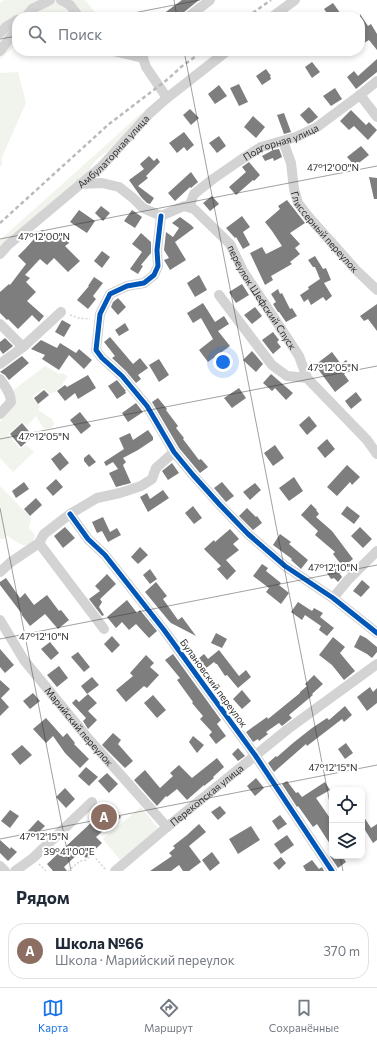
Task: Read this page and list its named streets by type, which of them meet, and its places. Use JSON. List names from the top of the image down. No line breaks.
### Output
{"streets":{"street":["Подгорная улица","Амбулаторная улица","Глиссерный переулок","переулок Шефский Спуск","Булановский переулок","Марийский переулок","Перекопская улица"]},"crossings":[["Подгорная улица","Глиссерный переулок"],["Подгорная улица","переулок Шефский Спуск"],["Булановский переулок","Перекопская улица"],["Марийский переулок","Перекопская улица"]],"page":{"search":"Поиск","pins":"A","heading":"Рядом","list":[{"mark":"A","name":"Школа №66","note":"Школа · Марийский переулок","value":"370 m"}],"nav":["Карта","Маршрут","Сохранённые"]},"coordinates":["47°12'00\"N","47°12'05\"N","47°12'10\"N","47°12'15\"N","39°41'00\"E"]}
